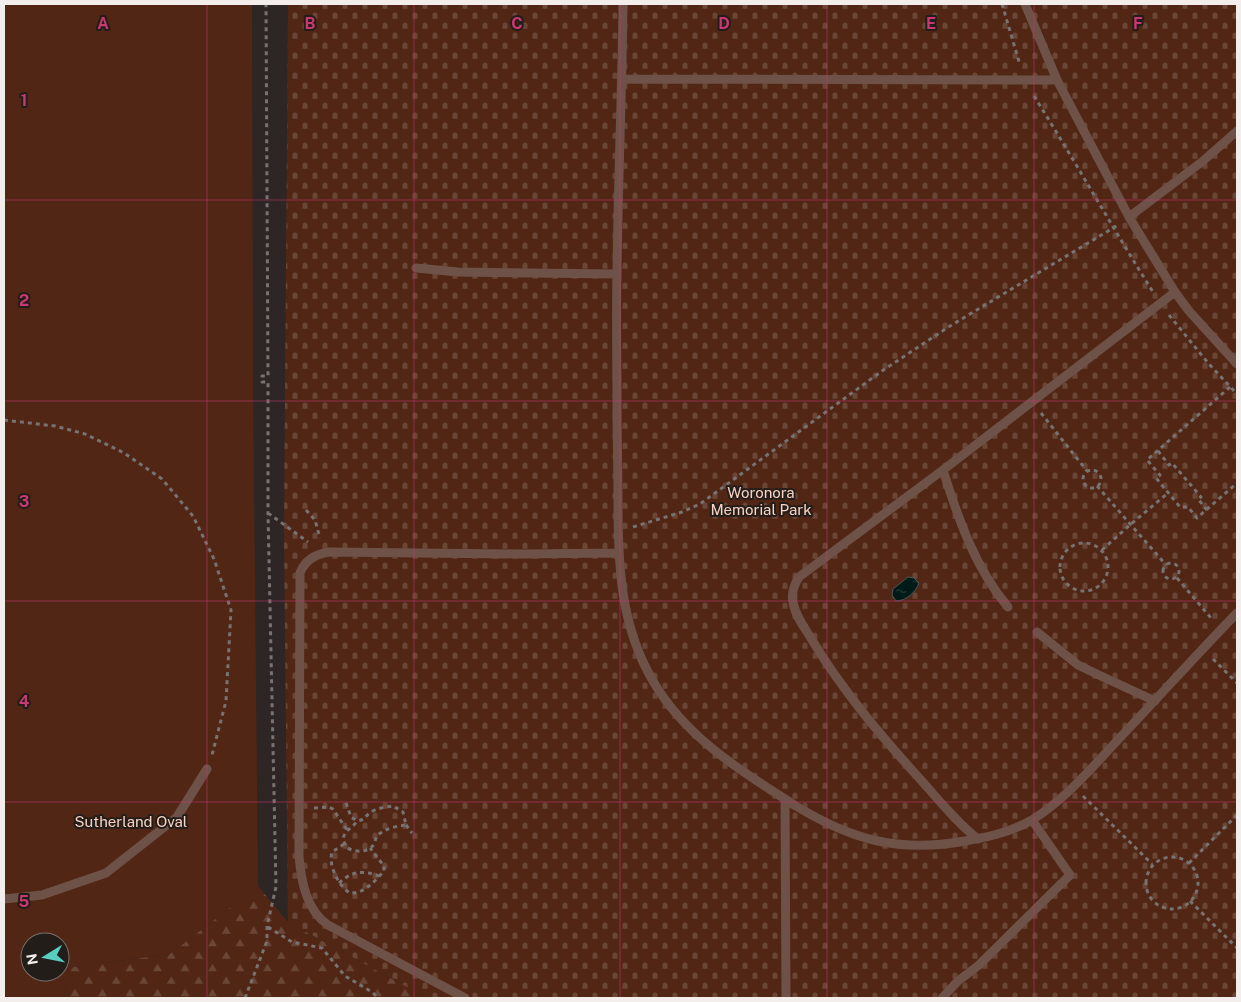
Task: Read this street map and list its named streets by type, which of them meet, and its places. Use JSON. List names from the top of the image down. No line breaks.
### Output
{"parks":["Woronora Memorial Park","Sutherland Oval"],"north":"left","grid":{"columns":["A","B","C","D","E","F"],"rows":["1","2","3","4","5"]}}
